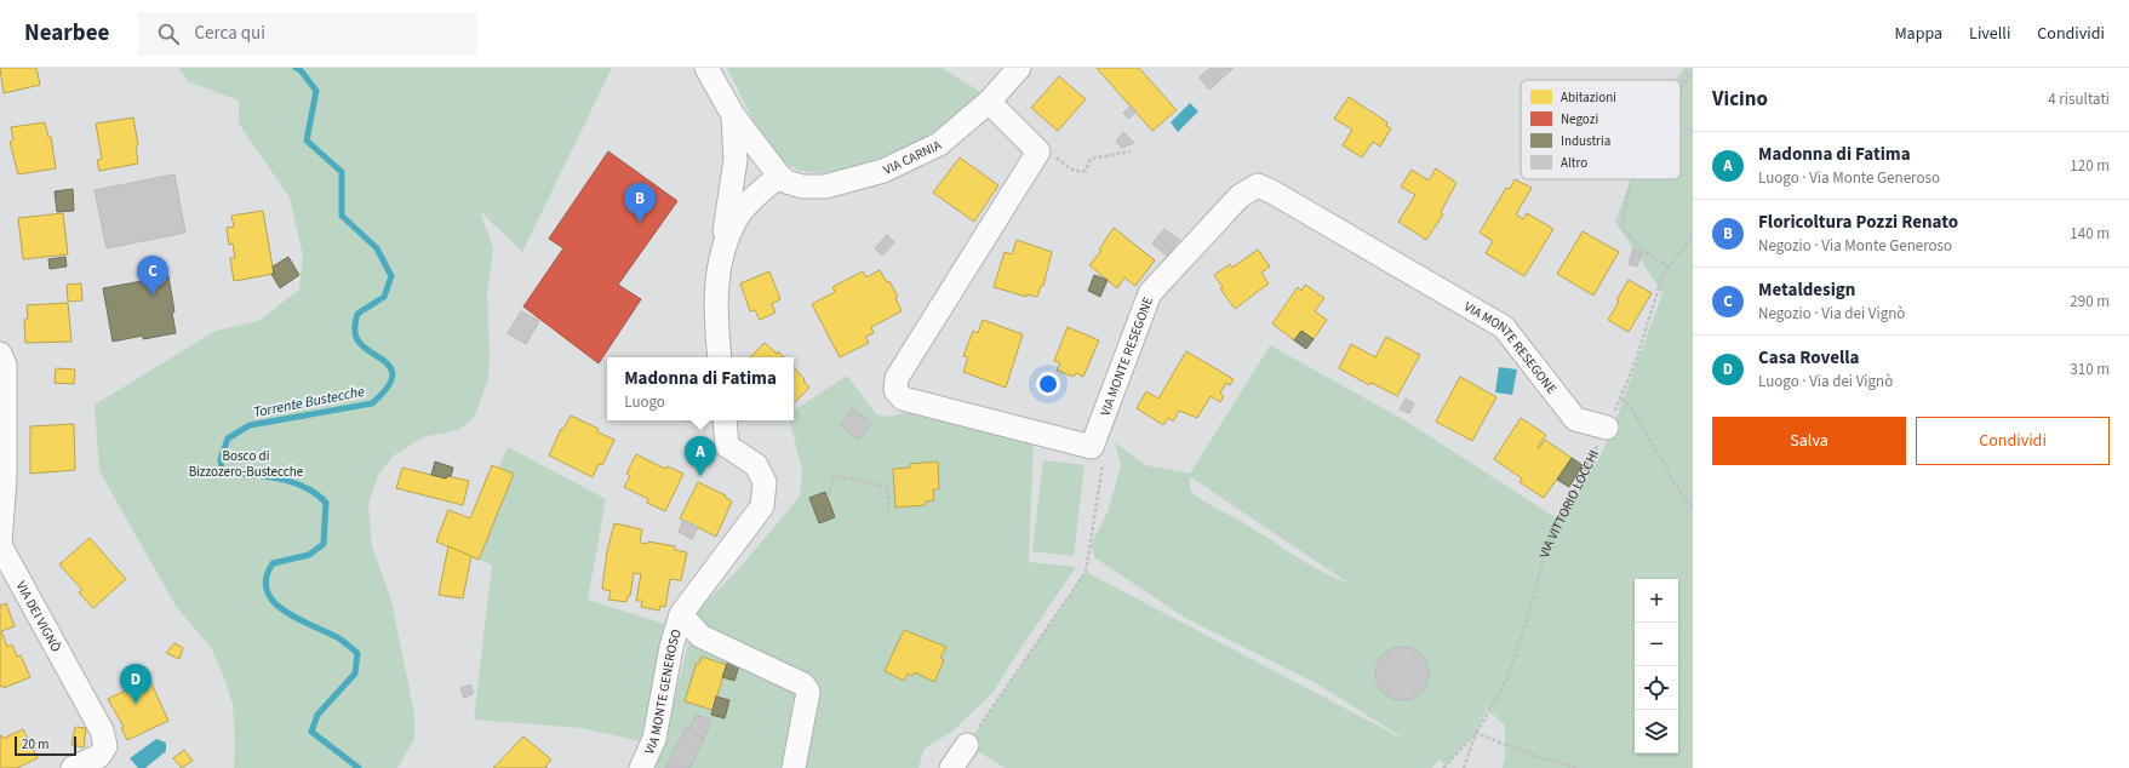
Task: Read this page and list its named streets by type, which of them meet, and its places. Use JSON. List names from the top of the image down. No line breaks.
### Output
{"streets":{"street":["VIA CARNIA","VIA MONTE RESEGONE","VIA DEI VIGNÒ","VIA MONTE GENEROSO"],"path":["VIA VITTORIO LOCCHI"]},"crossings":[["VIA MONTE RESEGONE","VIA VITTORIO LOCCHI"]],"water":["Torrente Bustecche"],"parks":["Bosco di Bizzozero-Bustecche"],"legend":["Abitazioni","Negozi","Industria","Altro"],"scale_bar":"20 m","page":{"header":"Nearbee","search":"Cerca qui","nav":["Mappa","Livelli","Condividi"],"heading":["Vicino","4 risultati"],"list":[{"mark":"A","name":"Madonna di Fatima","note":"Luogo · Via Monte Generoso","value":"120 m"},{"mark":"B","name":"Floricoltura Pozzi Renato","note":"Negozio · Via Monte Generoso","value":"140 m"},{"mark":"C","name":"Metaldesign","note":"Negozio · Via dei Vignò","value":"290 m"},{"mark":"D","name":"Casa Rovella","note":"Luogo · Via dei Vignò","value":"310 m"}],"pins":["B","C","A","D"],"popup":["Madonna di Fatima","Luogo"],"buttons":["Salva","Condividi"],"map_buttons":["+","−"],"scale":"20 m"}}
